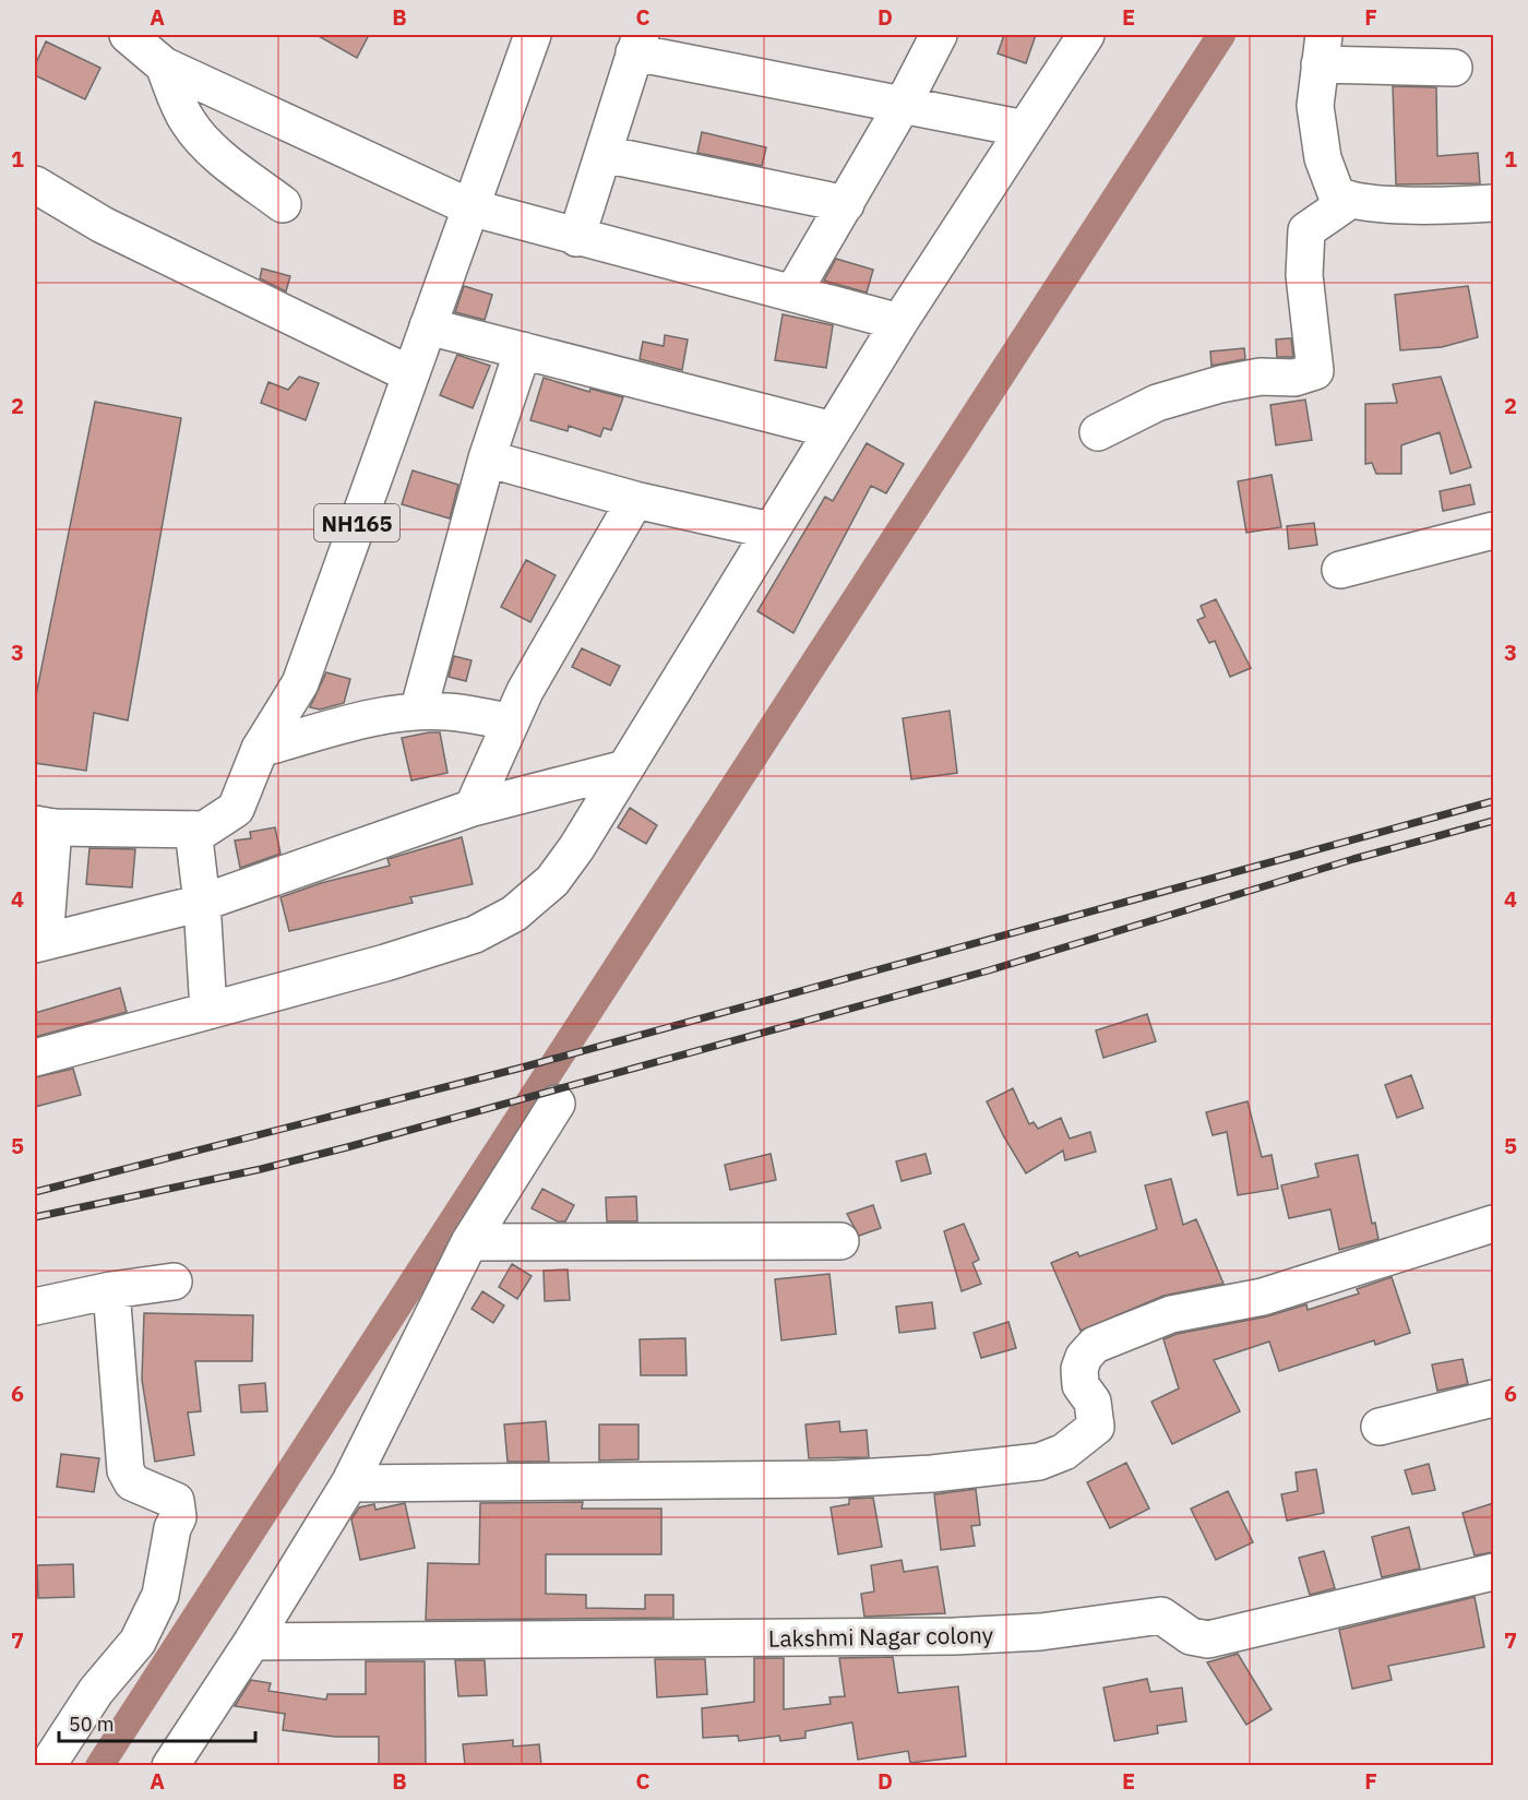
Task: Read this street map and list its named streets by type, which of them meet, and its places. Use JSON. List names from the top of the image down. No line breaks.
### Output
{"streets":{"main road":["NH165","Lakshmi Nagar colony"]},"scale_bar":"50 m","grid":{"columns":["A","B","C","D","E","F"],"rows":["1","2","3","4","5","6","7"]}}
